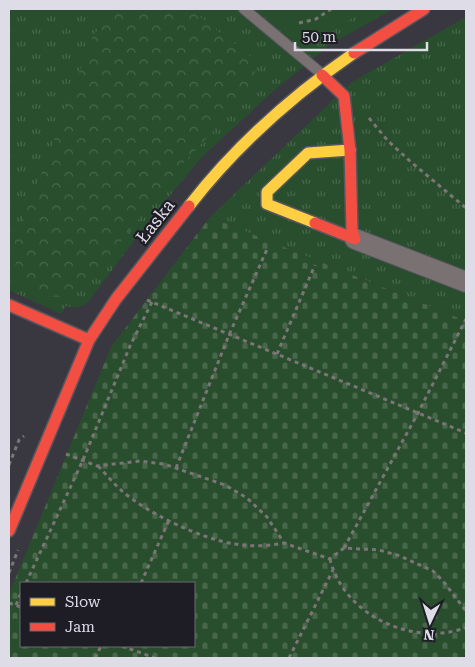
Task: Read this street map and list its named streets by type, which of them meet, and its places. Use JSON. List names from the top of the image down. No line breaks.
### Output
{"streets":{"main road":["Łaska"]},"legend":["Slow","Jam"],"scale_bar":"50 m","north":"bottom"}
